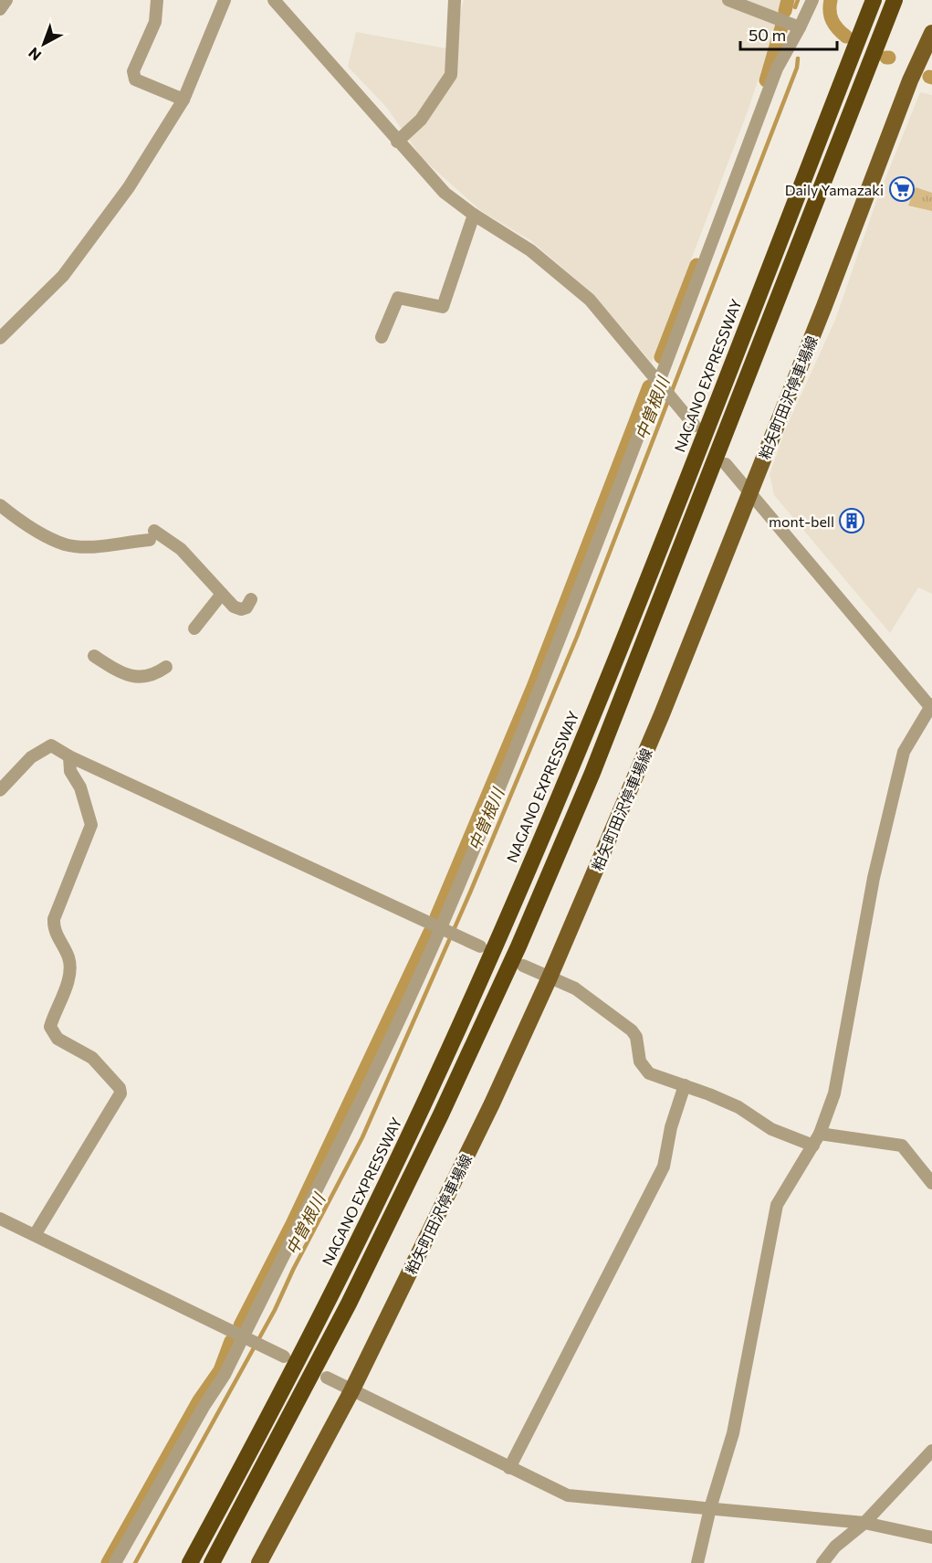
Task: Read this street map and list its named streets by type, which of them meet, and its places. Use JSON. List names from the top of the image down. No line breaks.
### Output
{"streets":{"highway":["NAGANO EXPRESSWAY"],"main road":["粕矢町田沢停車場線"]},"water":["中曽根川"],"places":{"supermarket":["Daily Yamazaki"],"building":["mont-bell"]},"scale_bar":"50 m","north":"bottom left"}
